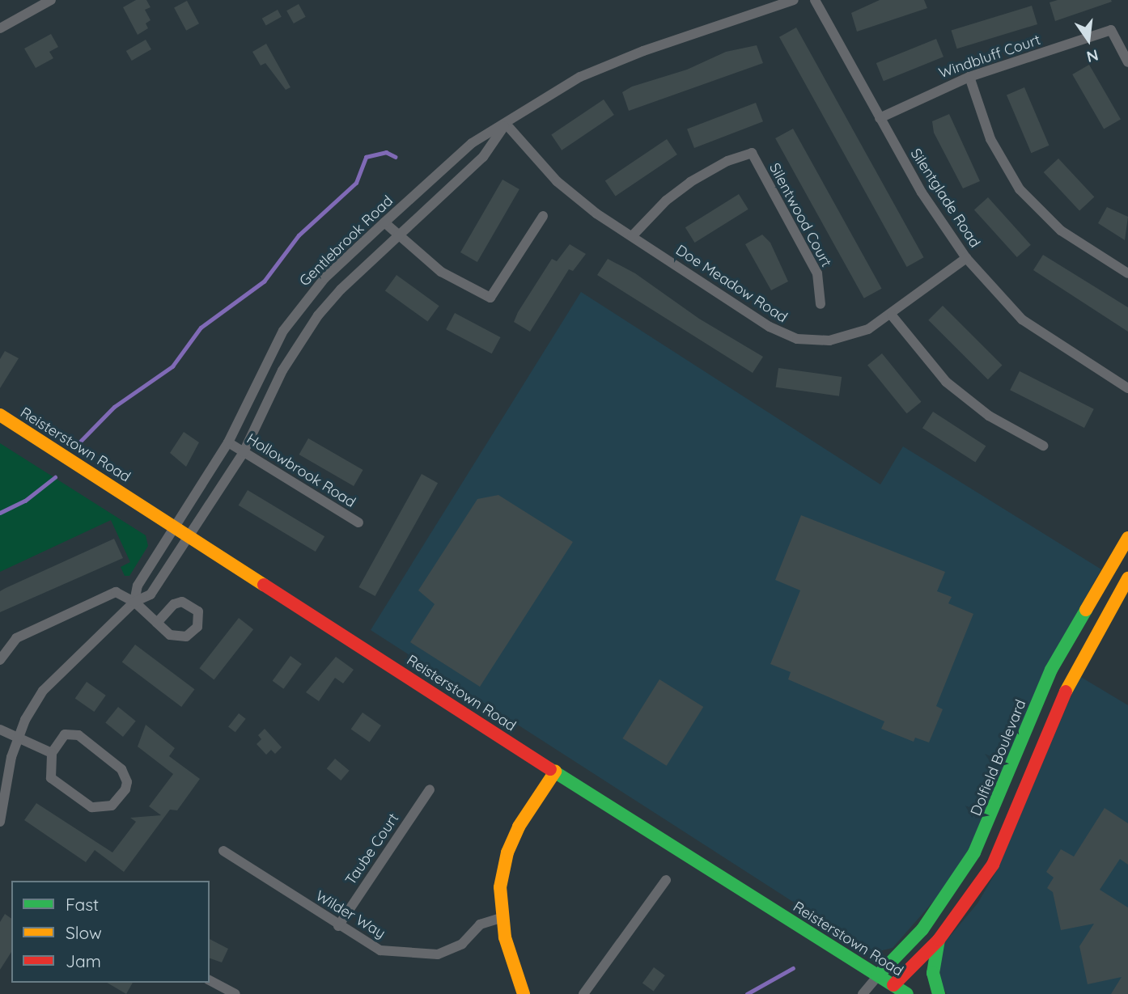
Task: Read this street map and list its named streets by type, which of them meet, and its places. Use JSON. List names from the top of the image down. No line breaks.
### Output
{"streets":{"main road":["Reisterstown Road","Dolfield Boulevard"],"street":["Windbluff Court","Silentglade Road","Silentwood Court","Gentlebrook Road","Doe Meadow Road","Hollowbrook Road","Taube Court","Wilder Way"]},"crossings":[["Windbluff Court","Silentglade Road"],["Silentglade Road","Doe Meadow Road"],["Silentwood Court","Doe Meadow Road"],["Gentlebrook Road","Doe Meadow Road"],["Gentlebrook Road","Reisterstown Road"],["Gentlebrook Road","Hollowbrook Road"],["Reisterstown Road","Dolfield Boulevard"],["Taube Court","Wilder Way"]],"legend":["Fast","Slow","Jam"],"north":"bottom"}
